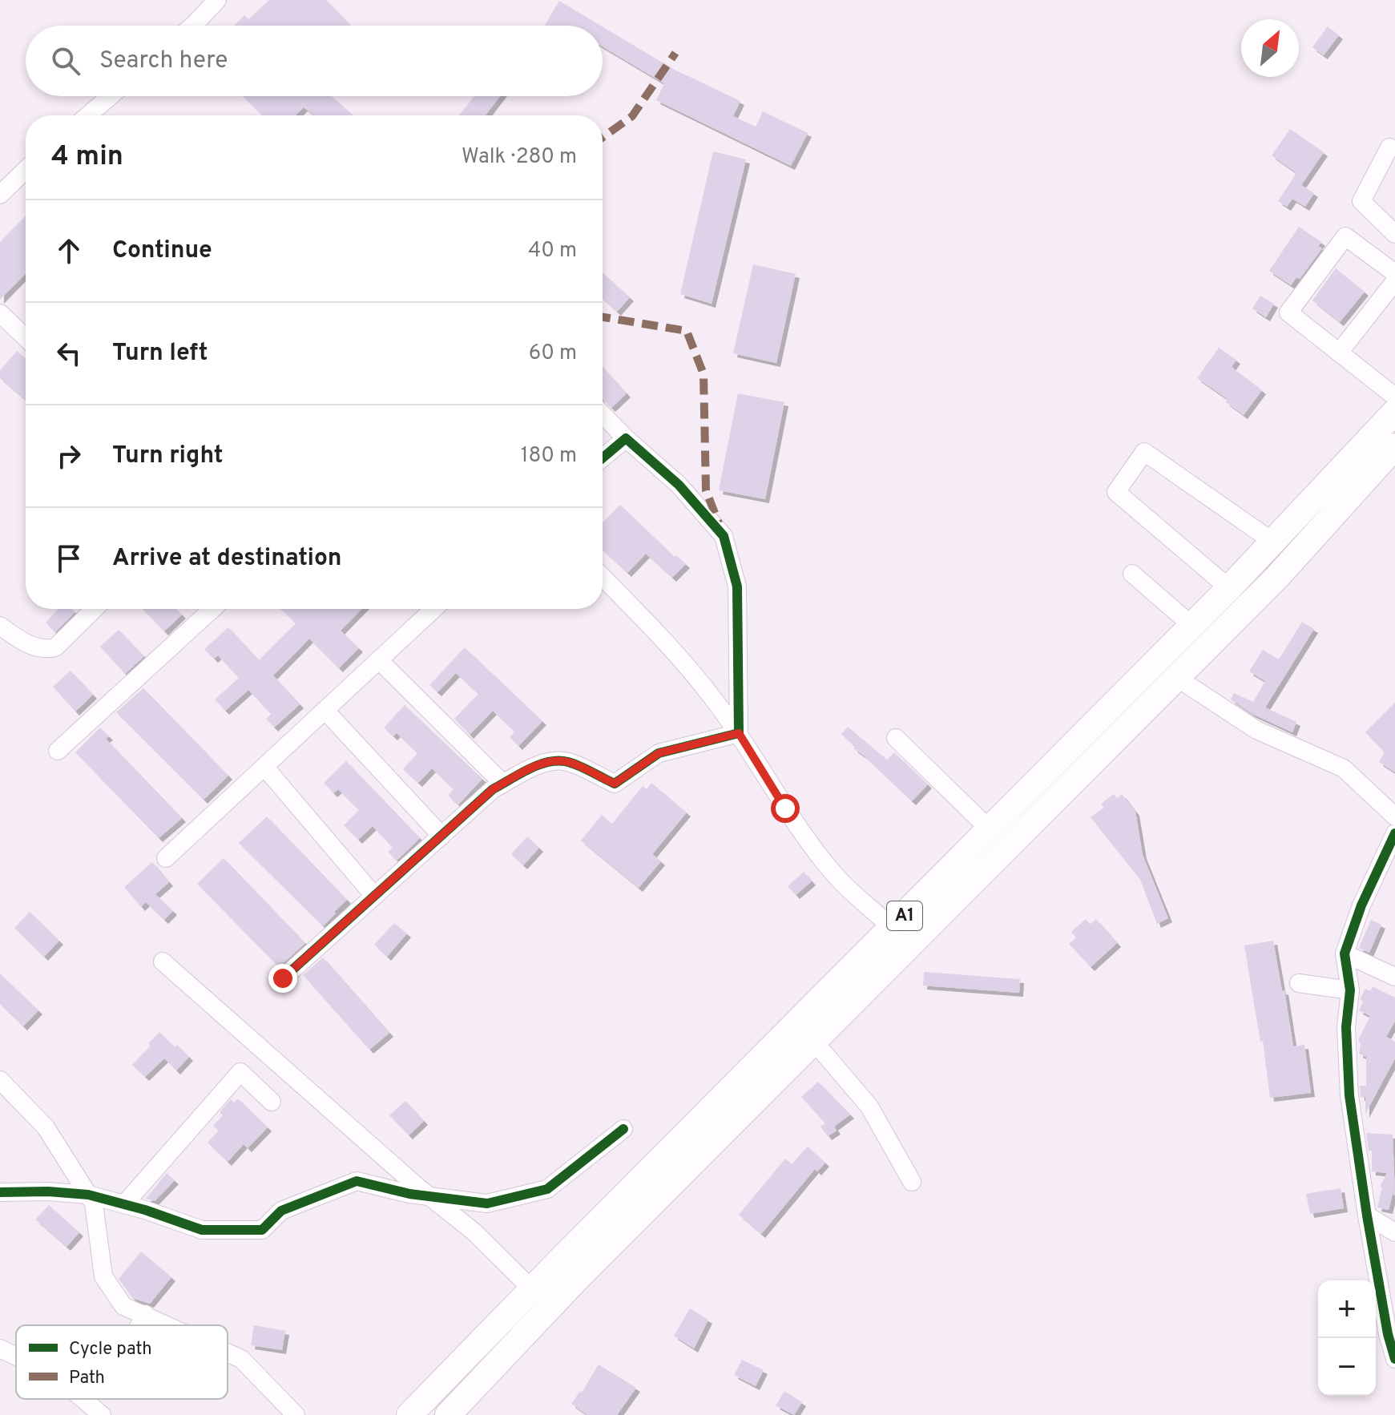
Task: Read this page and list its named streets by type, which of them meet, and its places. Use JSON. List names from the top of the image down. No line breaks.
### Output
{"streets":{"highway":["A1"]},"legend":["Cycle path","Path"],"north":"top right","page":{"search":"Search here","heading":["4 min","Walk · 280 m"],"list":[["Continue","40 m"],["Turn left","60 m"],["Turn right","180 m"],"Arrive at destination"],"map_buttons":["+","−"]}}
